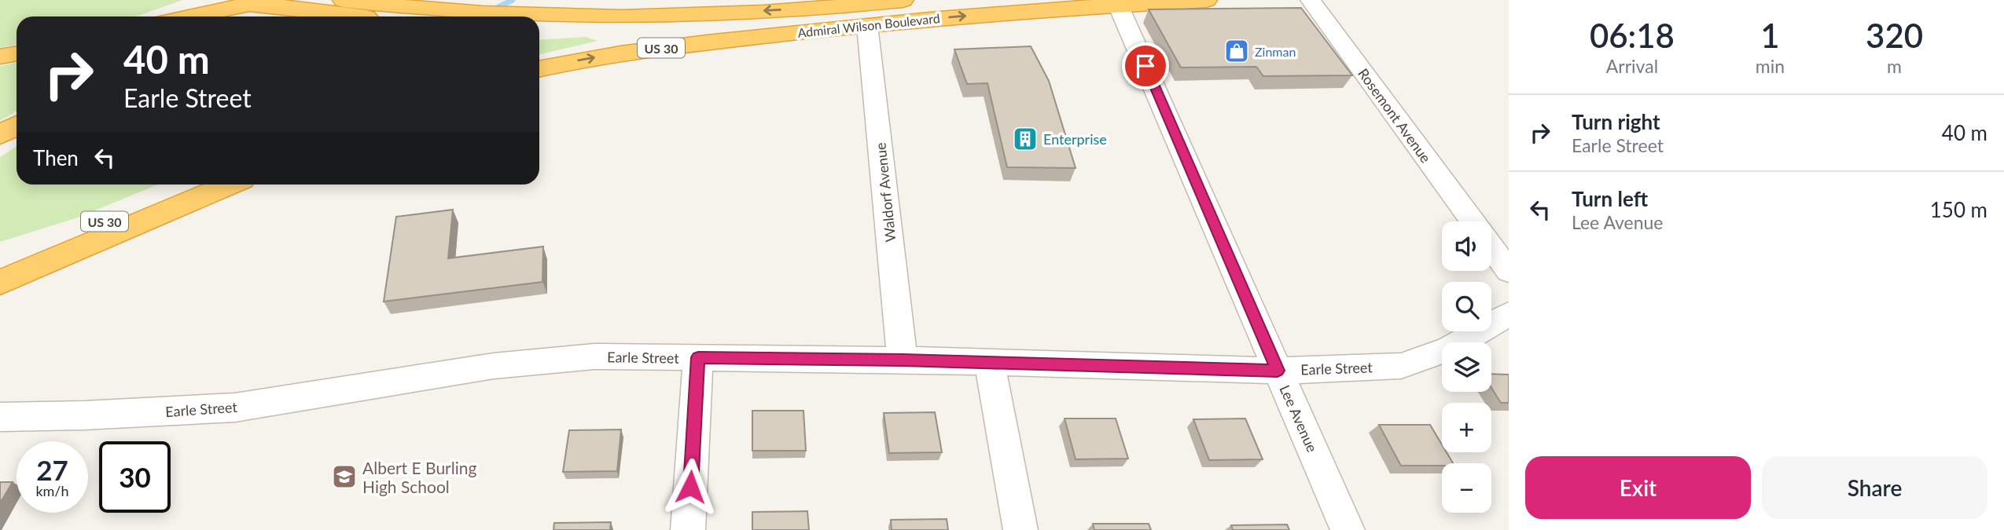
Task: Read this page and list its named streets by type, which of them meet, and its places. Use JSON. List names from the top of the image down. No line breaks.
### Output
{"streets":{"highway":["Admiral Wilson Boulevard","US 30"],"street":["Rosemont Avenue","Waldorf Avenue","Earle Street","Lee Avenue"]},"crossings":[["Admiral Wilson Boulevard","Waldorf Avenue"],["Admiral Wilson Boulevard","Lee Avenue"],["Waldorf Avenue","Earle Street"],["Earle Street","Lee Avenue"]],"places":{"shop":["Zinman"],"building":["Enterprise"],"school or university":["Albert E Burling High School"]},"page":{"eta":["06:18","Arrival","1","min","320","m"],"turn":["40 m","Earle Street"],"list":[{"name":"Turn right","note":"Earle Street","value":"40 m"},{"name":"Turn left","note":"Lee Avenue","value":"150 m"}],"then":"Then","map_buttons":["+","−"],"speed":"27 km/h","limit":"30","buttons":["Exit","Share"]}}
